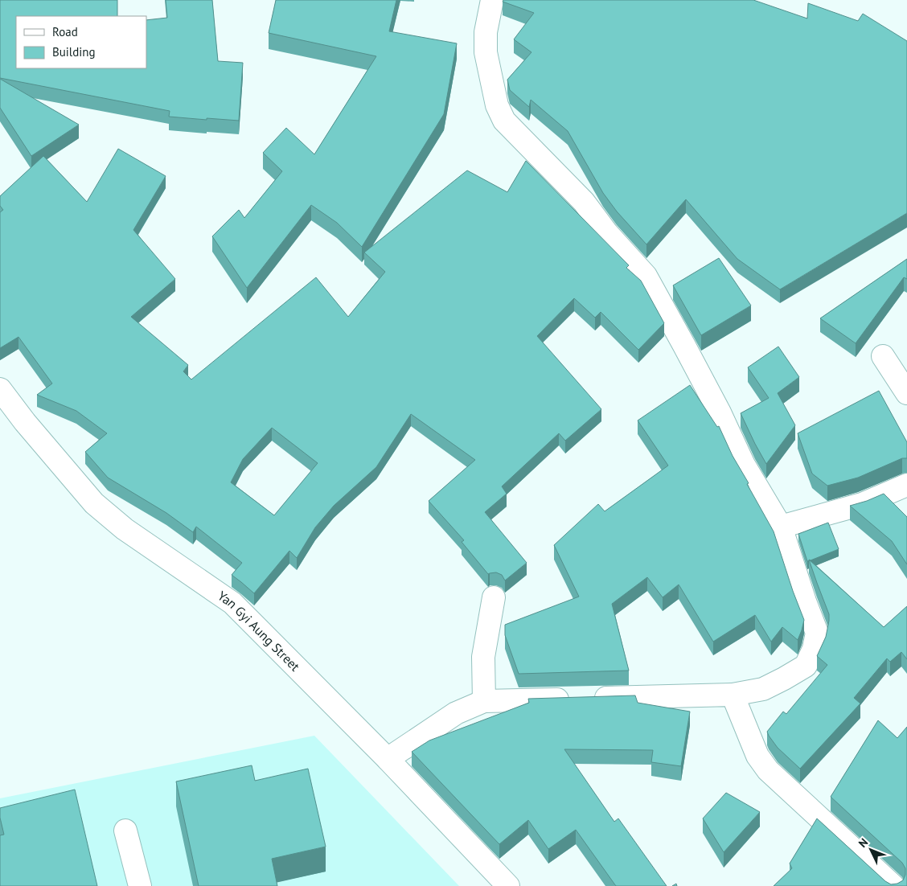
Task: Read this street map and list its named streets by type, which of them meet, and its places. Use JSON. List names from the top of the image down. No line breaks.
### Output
{"streets":{"street":["Yan Gyi Aung Street"]},"legend":["Road","Building"],"north":"top left"}
